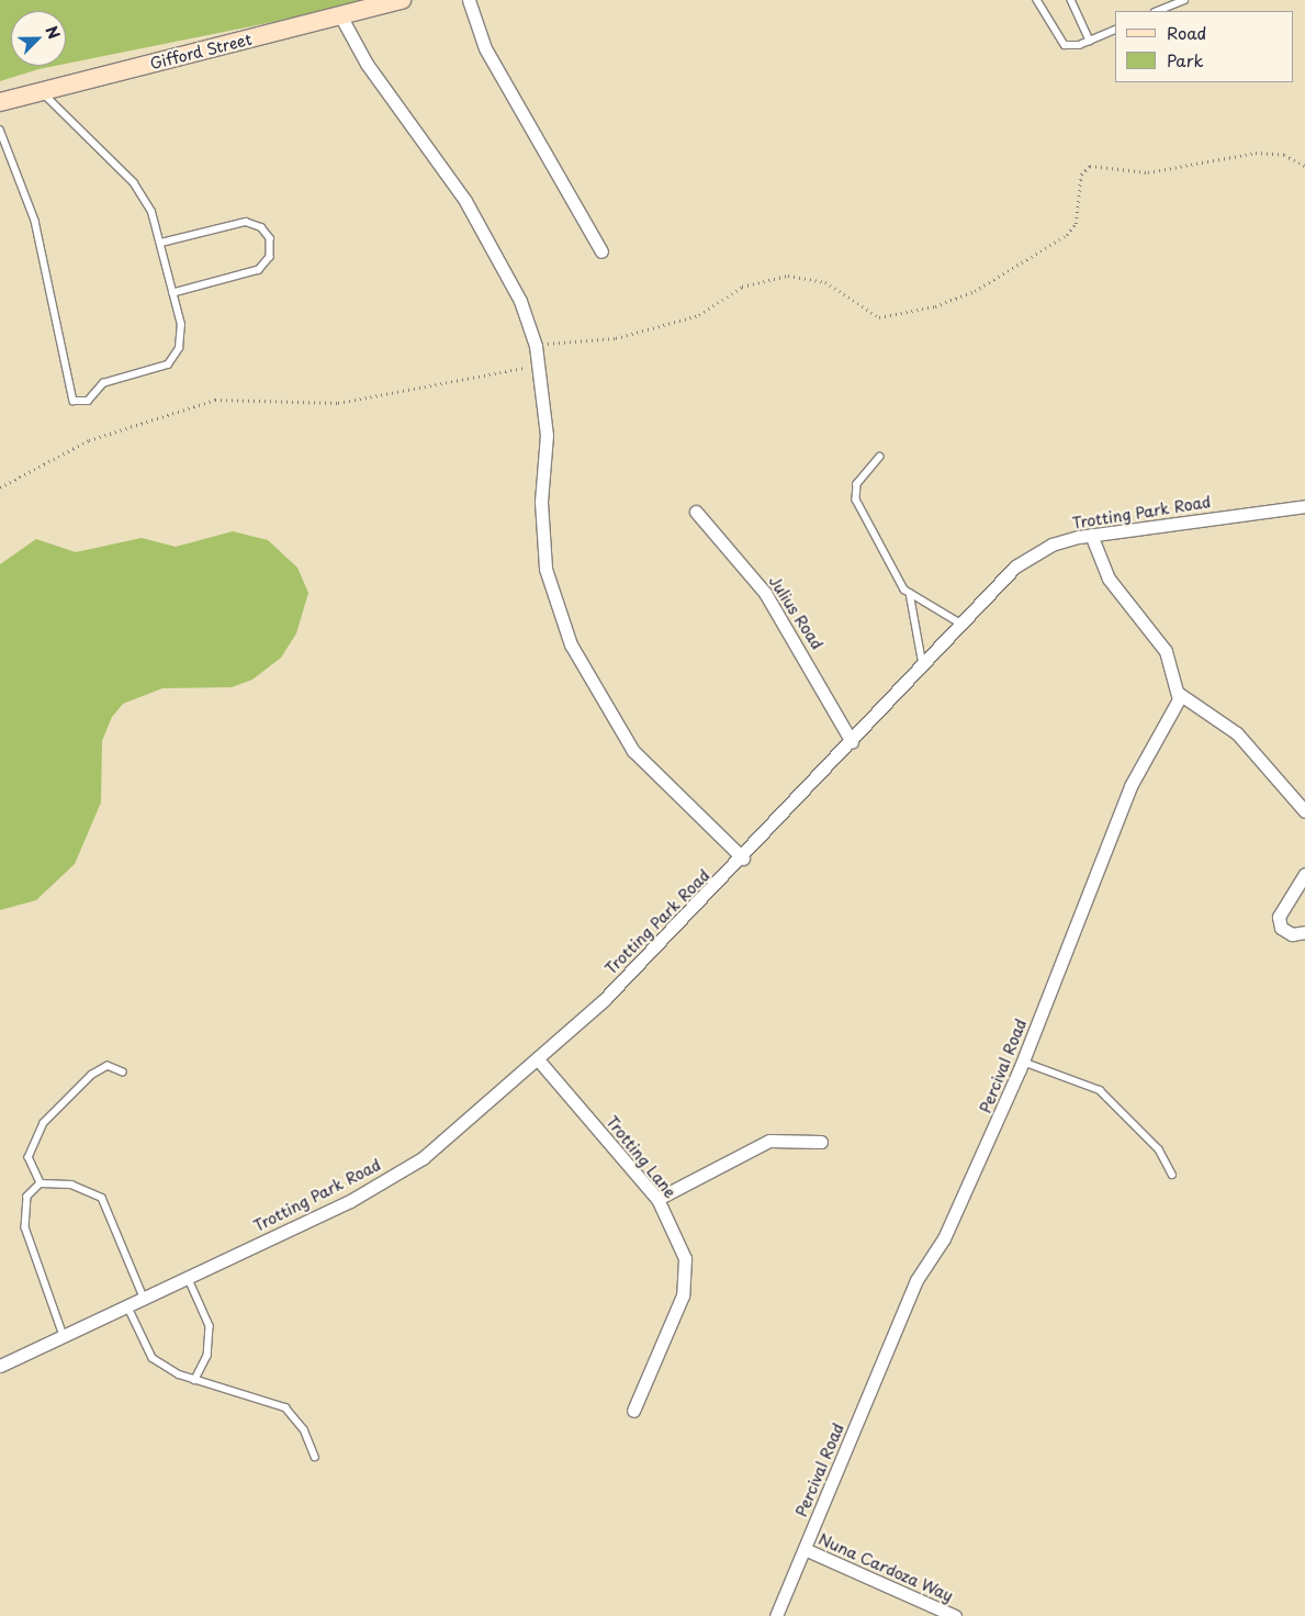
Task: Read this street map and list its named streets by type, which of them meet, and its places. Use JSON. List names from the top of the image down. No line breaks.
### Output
{"streets":{"main road":["Gifford Street"],"street":["Trotting Park Road","Julius Road","Percival Road","Trotting Lane","Nuna Cardoza Way"]},"crossings":[["Trotting Park Road","Julius Road"],["Trotting Park Road","Trotting Lane"],["Percival Road","Nuna Cardoza Way"]],"legend":["Road","Park"],"north":"top right"}
